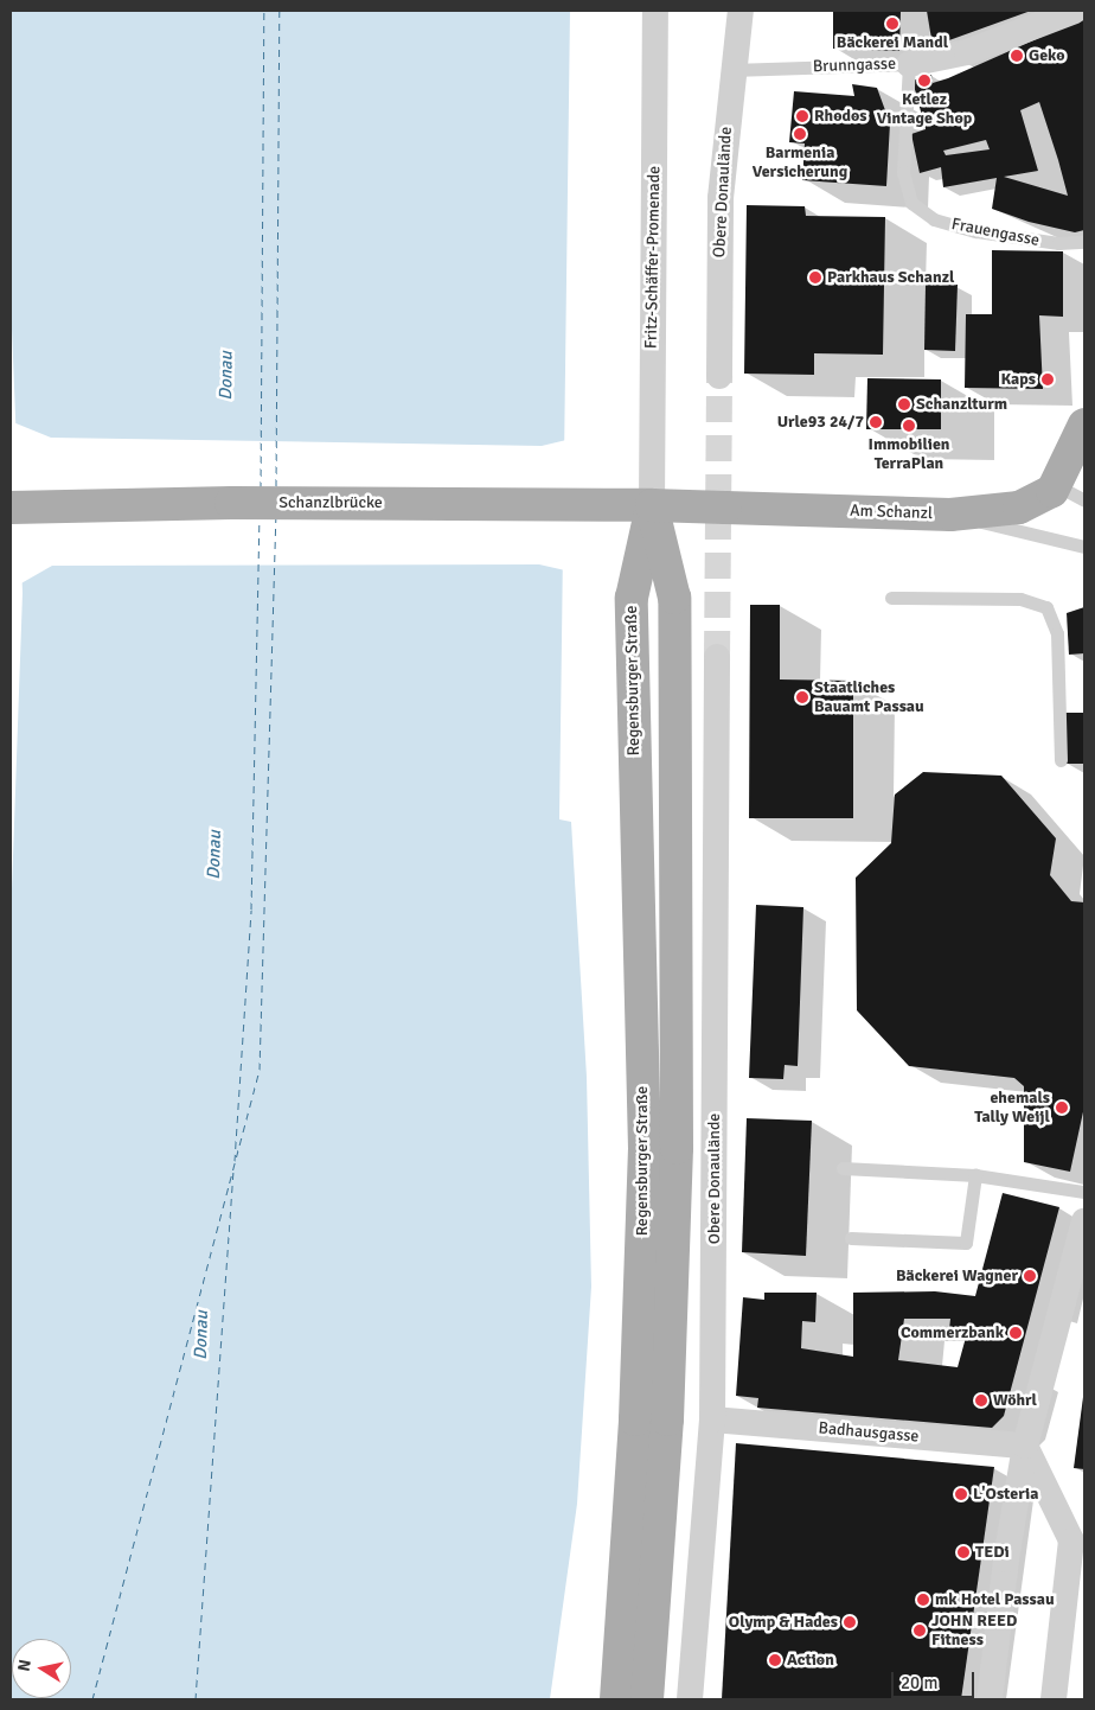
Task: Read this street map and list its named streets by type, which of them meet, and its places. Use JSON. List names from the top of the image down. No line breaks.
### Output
{"streets":{"main road":["Schanzlbrücke","Am Schanzl","Regensburger Straße"],"street":["Brunngasse","Obere Donaulände","Fritz-Schäffer-Promenade","Badhausgasse"],"lane":["Frauengasse"]},"crossings":[["Brunngasse","Obere Donaulände"],["Brunngasse","Frauengasse"],["Obere Donaulände","Badhausgasse"],["Fritz-Schäffer-Promenade","Schanzlbrücke"],["Fritz-Schäffer-Promenade","Am Schanzl"],["Fritz-Schäffer-Promenade","Regensburger Straße"],["Schanzlbrücke","Am Schanzl"],["Schanzlbrücke","Regensburger Straße"],["Am Schanzl","Regensburger Straße"]],"water":["Donau"],"places":["Bäckerei Mandl","Geko","Ketlez Vintage Shop","Rhodos","Barmenia Versicherung","Parkhaus Schanzl","Kaps","Schanzlturm","Urle93 24/7","Immobilien TerraPlan","Staatliches Bauamt Passau","ehemals Tally Weijl","Bäckerei Wagner","Commerzbank","Wöhrl","L'Osteria","TEDi","mk Hotel Passau","Olymp & Hades","JOHN REED Fitness","Action"],"scale_bar":"20 m","north":"left"}
